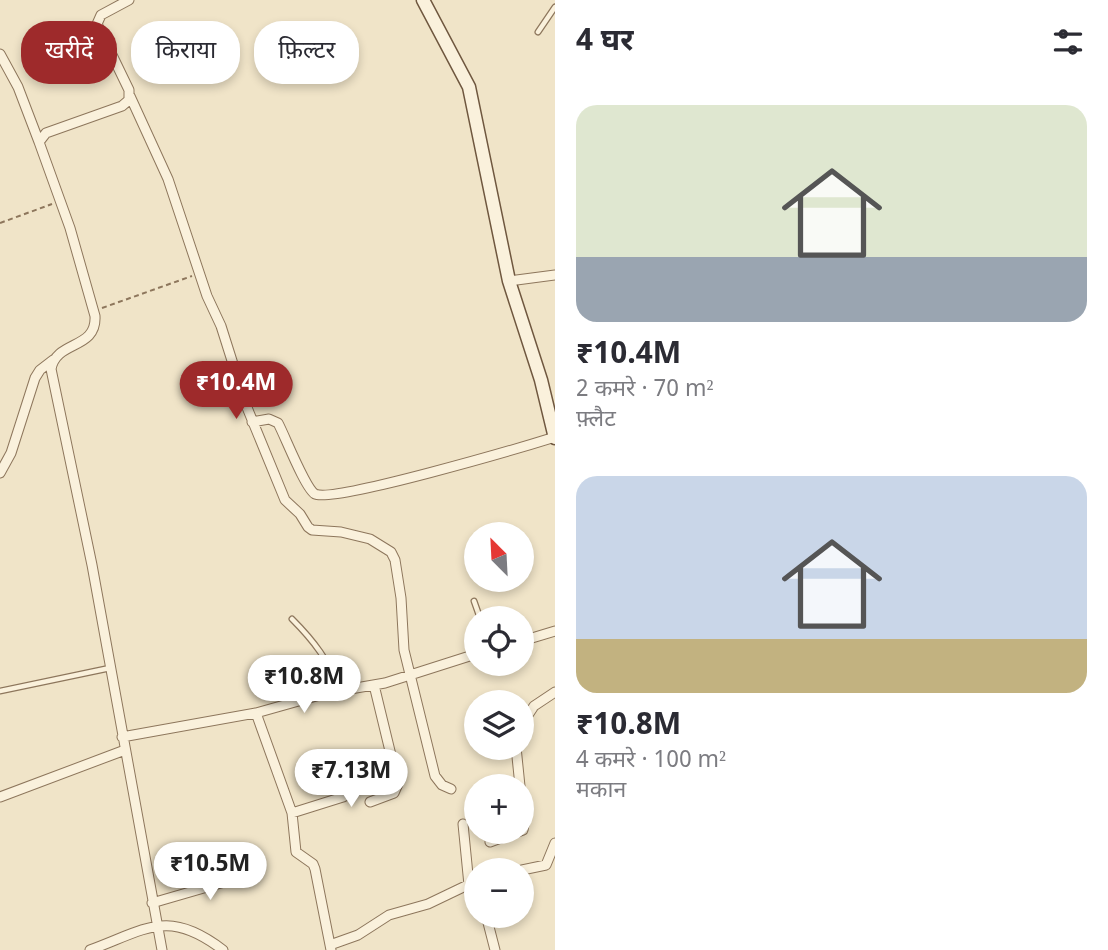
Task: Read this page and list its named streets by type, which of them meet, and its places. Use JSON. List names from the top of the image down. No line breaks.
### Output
{"north":"top left","page":{"heading":"4 घर","chip":["खरीदें","किराया","फ़िल्टर"],"list":[{"name":"₹10.4M","note":"2 कमरे · 70 m² · फ़्लैट"},{"name":"₹10.8M","note":"4 कमरे · 100 m² · मकान"}],"price":["₹10.4M","₹10.8M","₹7.13M","₹10.5M"],"map_buttons":["+","−"]}}
